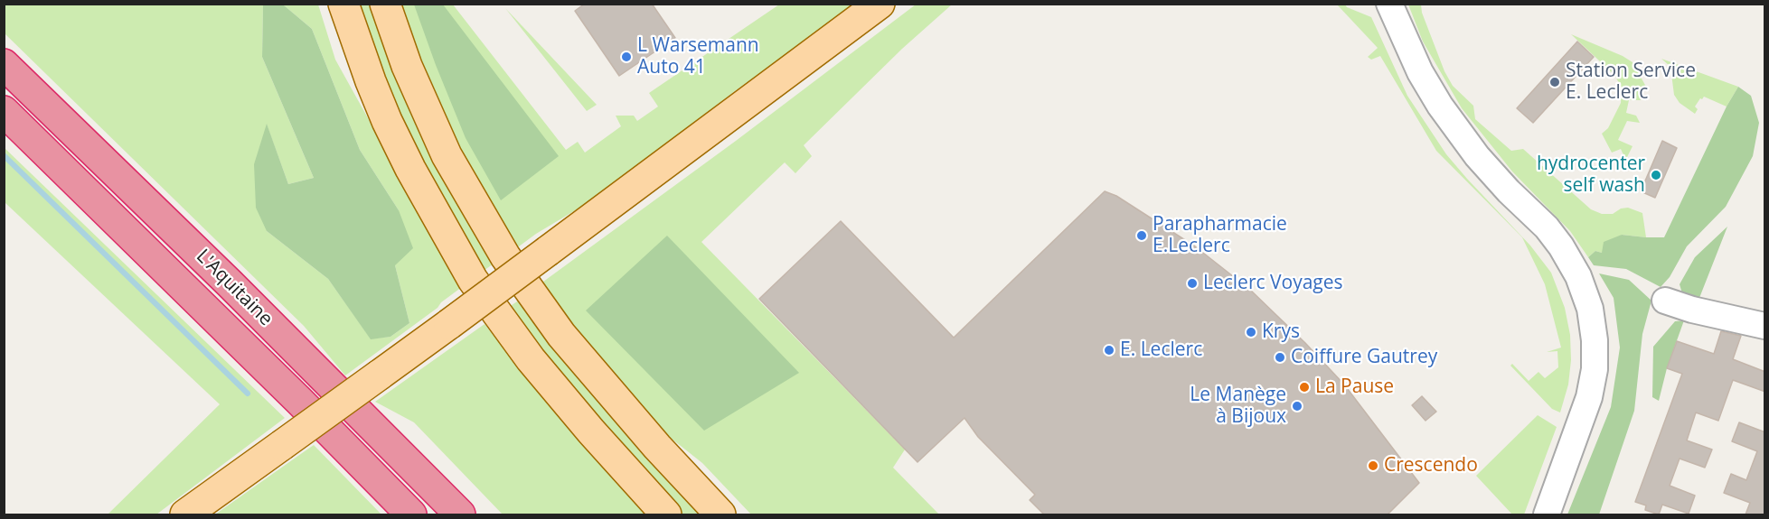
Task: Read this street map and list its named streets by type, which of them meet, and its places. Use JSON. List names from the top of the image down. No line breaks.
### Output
{"streets":{"highway":["L'Aquitaine"]},"places":["L Warsemann Auto 41","Station Service E. Leclerc","hydrocenter self wash","Parapharmacie E.Leclerc","Leclerc Voyages","Krys","E. Leclerc","Coiffure Gautrey","La Pause","Le Manège à Bijoux","Crescendo"]}
